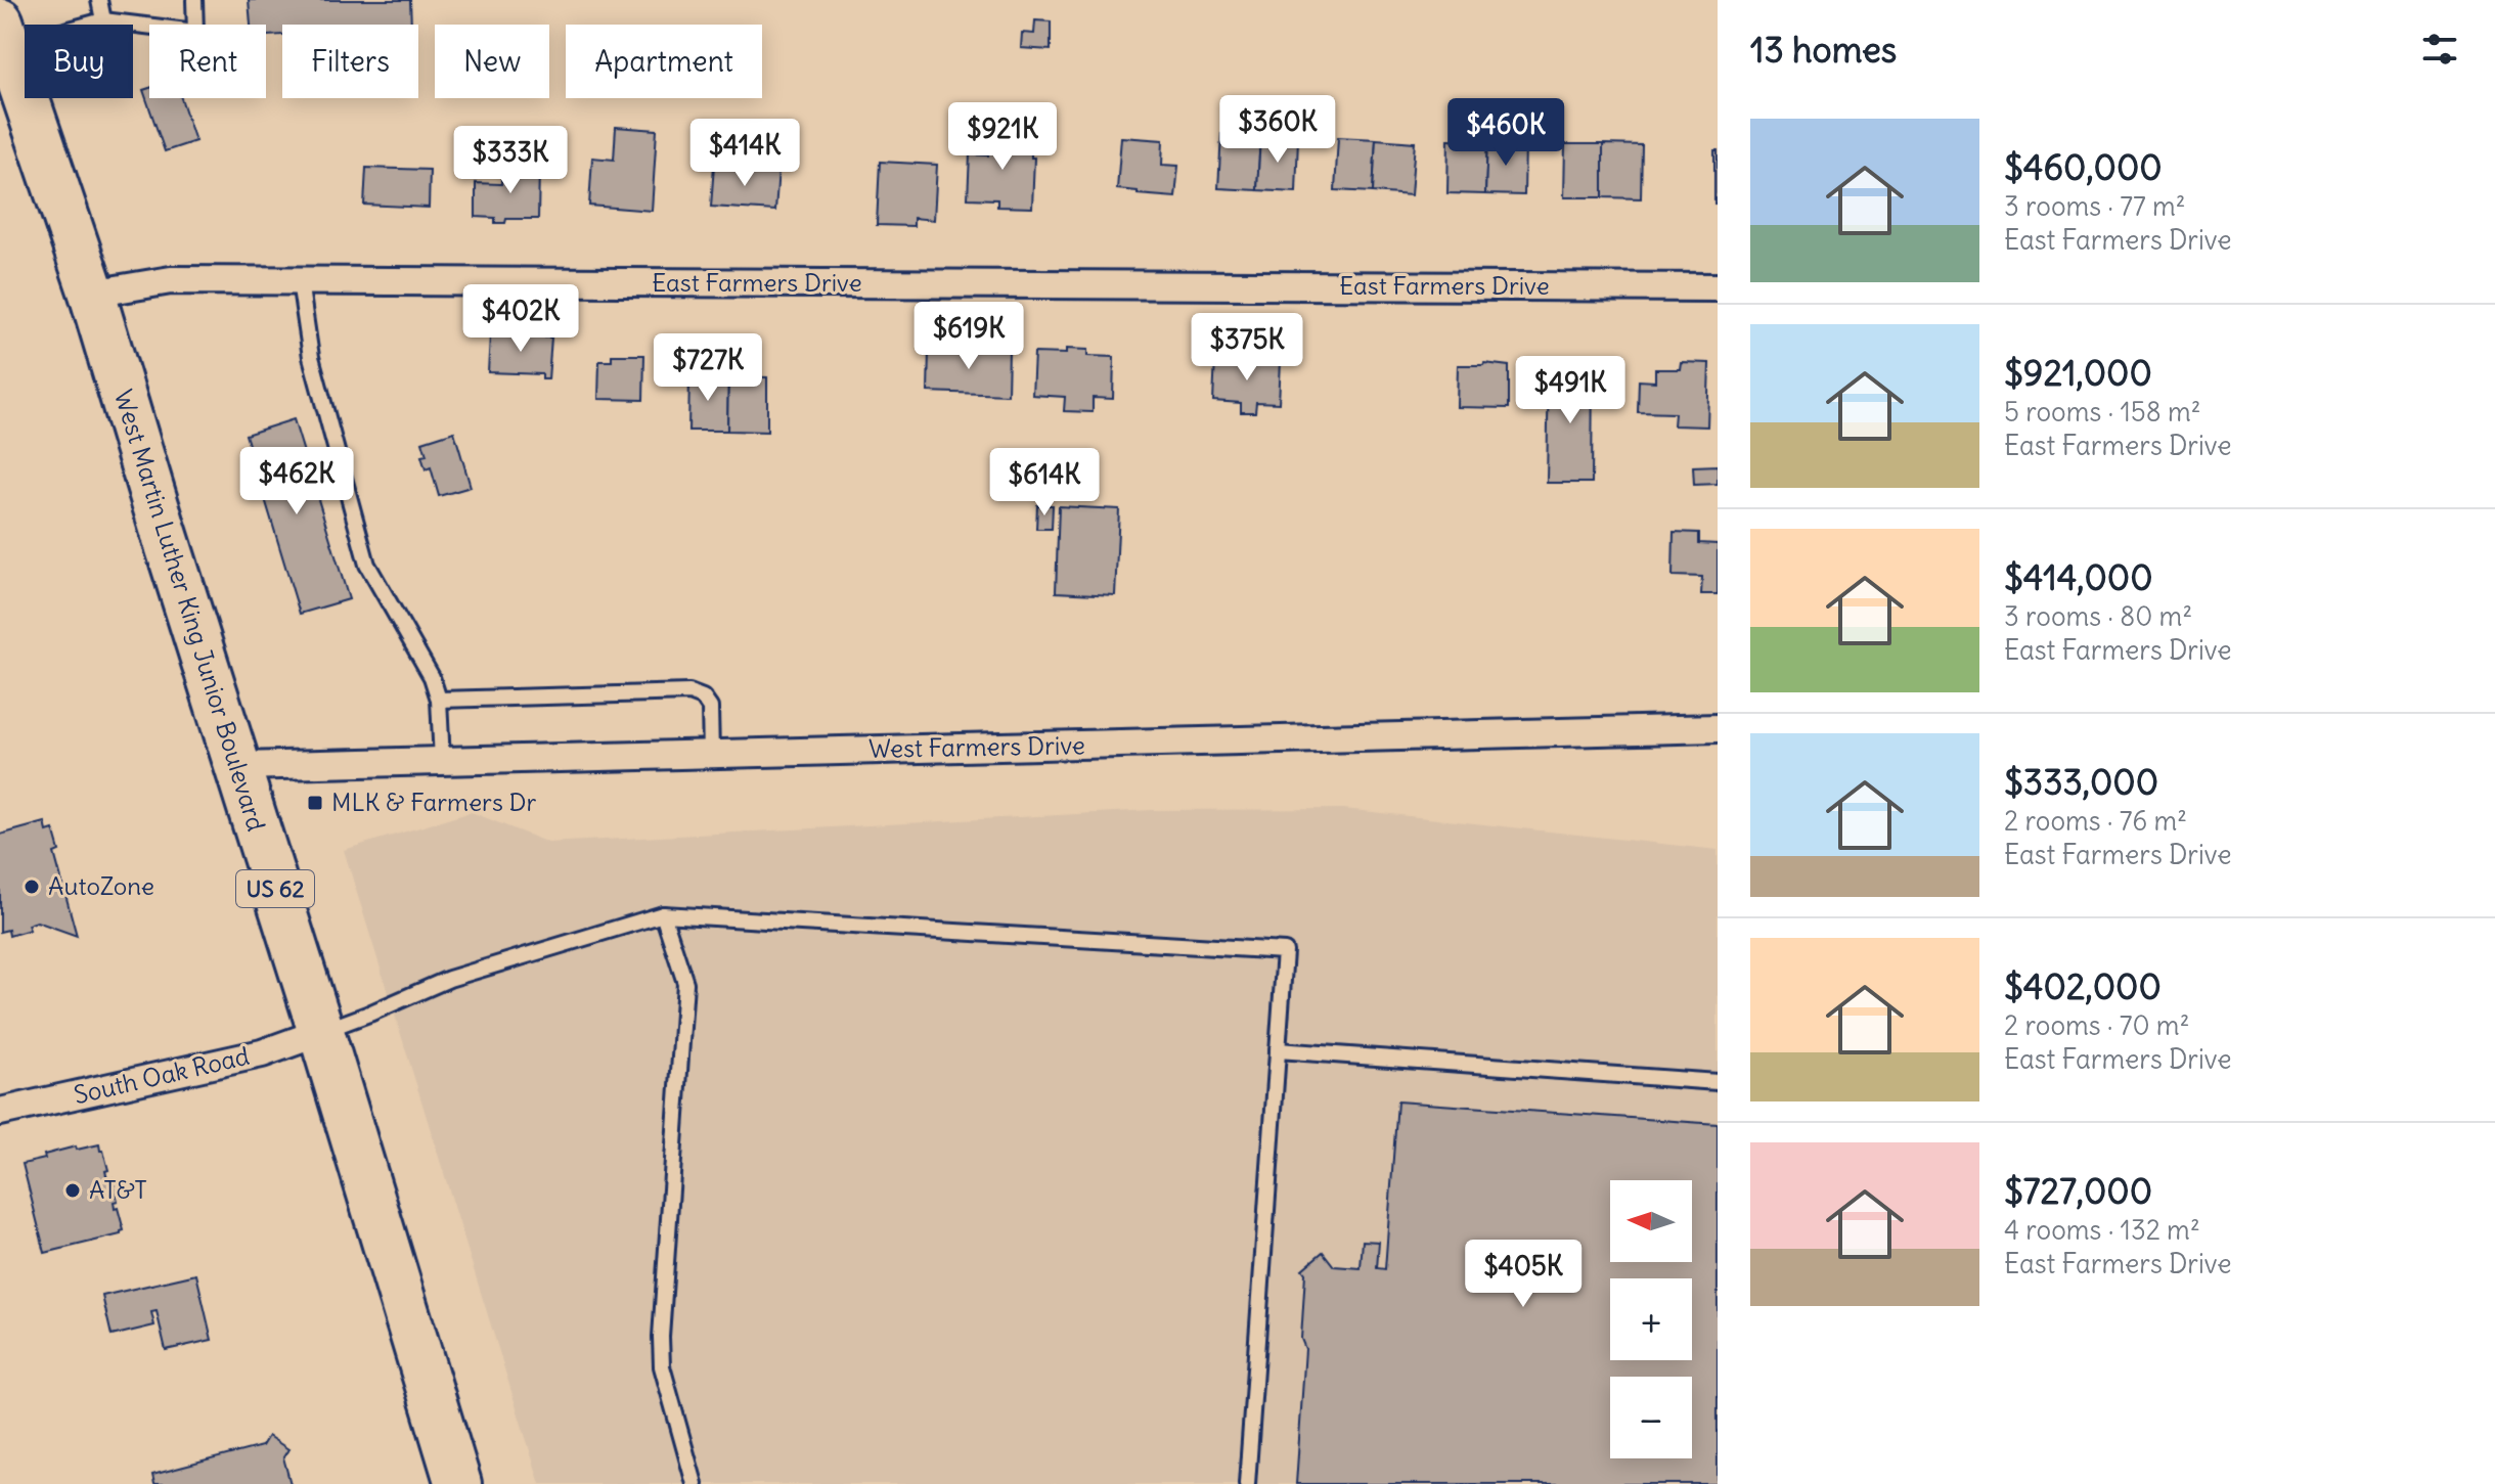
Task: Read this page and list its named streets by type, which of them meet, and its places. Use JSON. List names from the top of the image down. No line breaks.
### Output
{"streets":{"highway":["West Martin Luther King Junior Boulevard","US 62"],"street":["East Farmers Drive","West Farmers Drive","South Oak Road"]},"crossings":[["East Farmers Drive","West Martin Luther King Junior Boulevard"],["West Martin Luther King Junior Boulevard","West Farmers Drive"],["West Martin Luther King Junior Boulevard","South Oak Road"]],"places":{"transit":["MLK & Farmers Dr"],"other":["AutoZone","AT&T"]},"north":"left","page":{"heading":"13 homes","chip":["Buy","Rent","Filters","New","Apartment"],"price":["$360K","$460K","$921K","$414K","$333K","$402K","$619K","$375K","$727K","$491K","$462K","$614K","$405K"],"list":[{"name":"$460,000","note":"3 rooms · 77 m² · East Farmers Drive"},{"name":"$921,000","note":"5 rooms · 158 m² · East Farmers Drive"},{"name":"$414,000","note":"3 rooms · 80 m² · East Farmers Drive"},{"name":"$333,000","note":"2 rooms · 76 m² · East Farmers Drive"},{"name":"$402,000","note":"2 rooms · 70 m² · East Farmers Drive"},{"name":"$727,000","note":"4 rooms · 132 m² · East Farmers Drive"}],"map_buttons":["+","−"]}}
